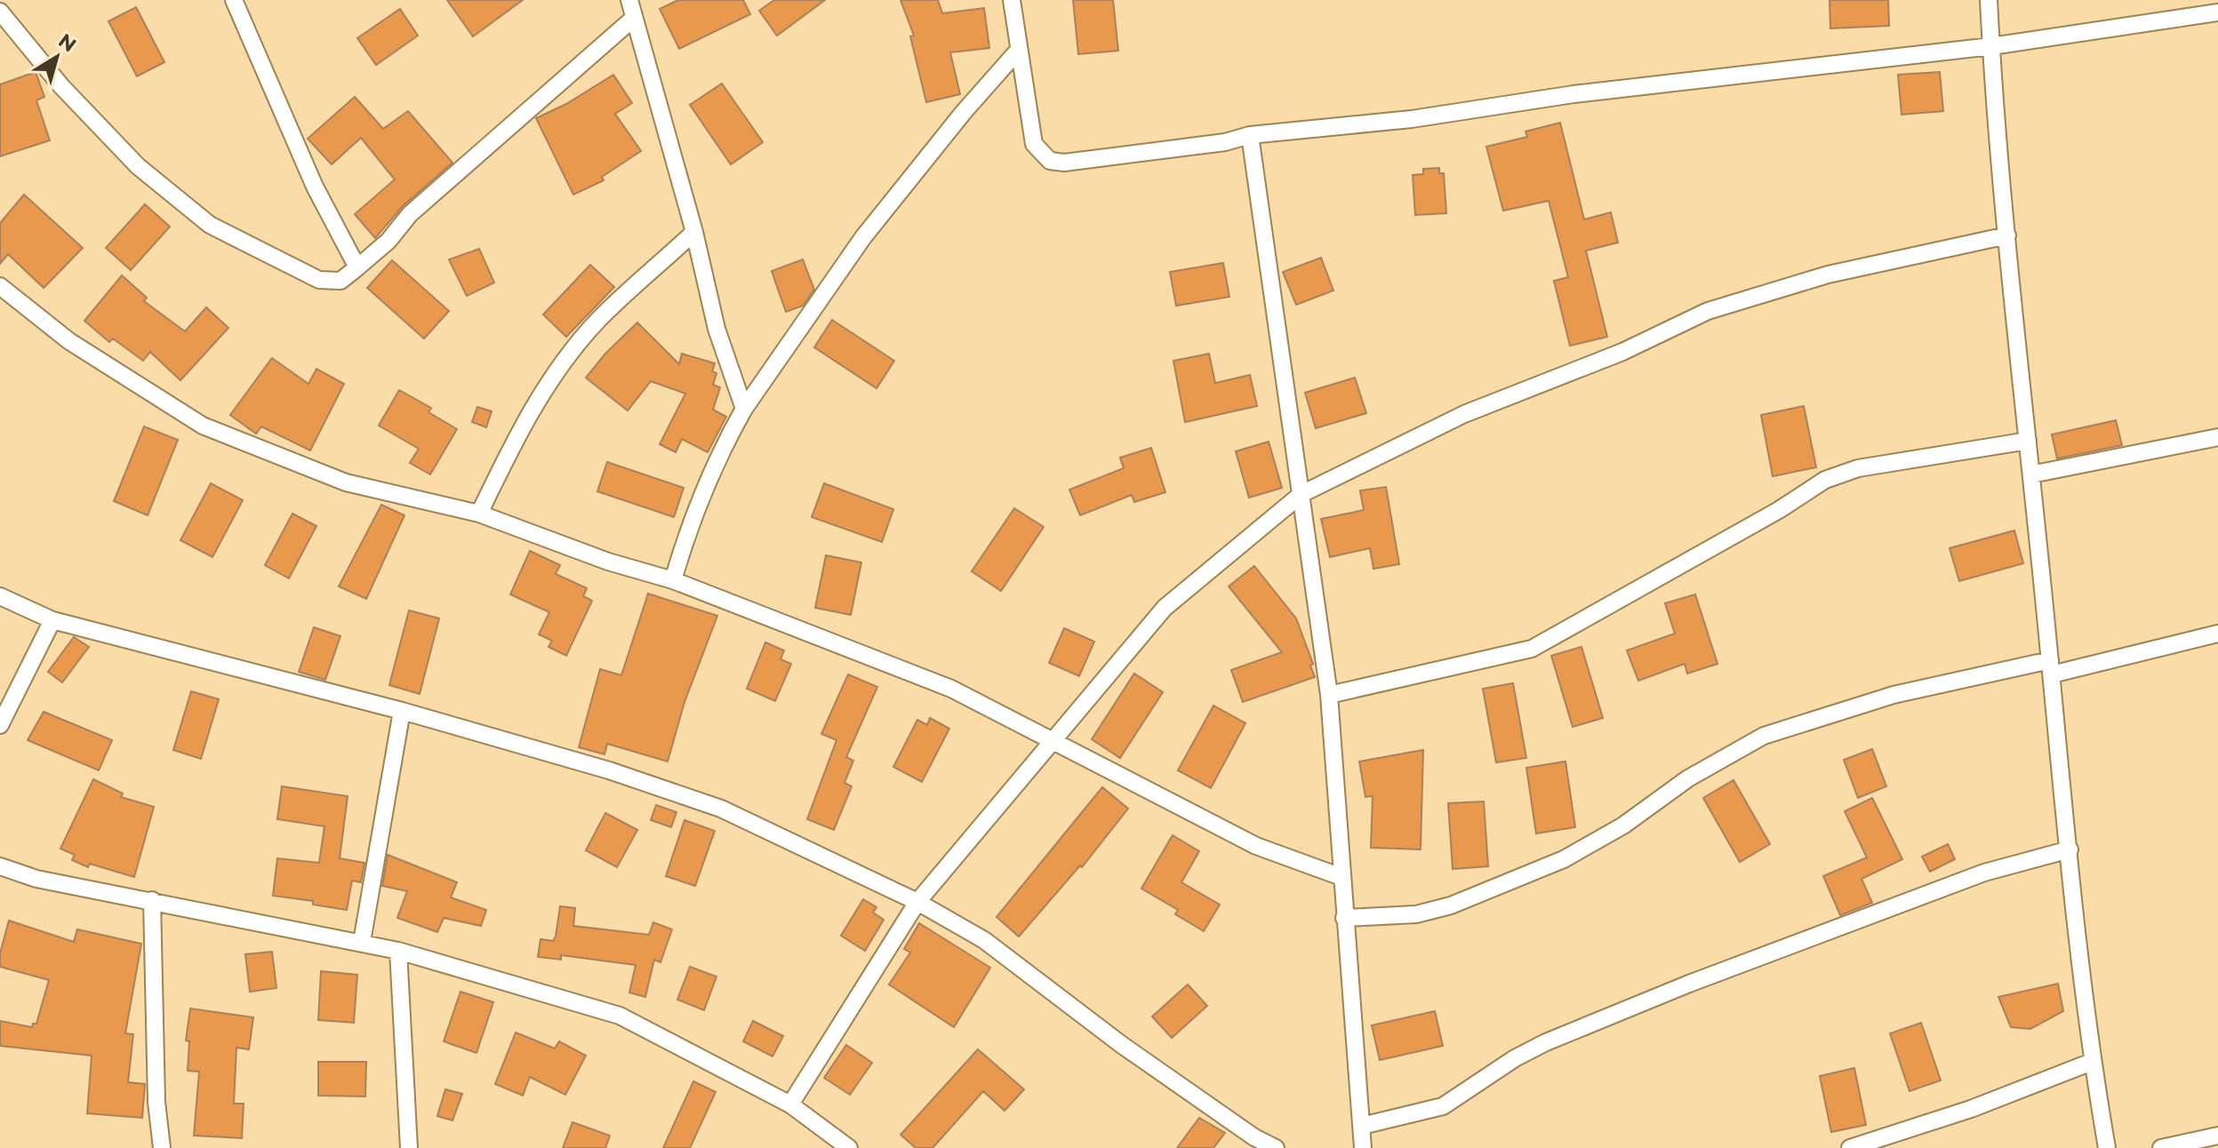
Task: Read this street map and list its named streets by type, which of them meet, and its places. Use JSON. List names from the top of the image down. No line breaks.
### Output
{"north":"top right"}
